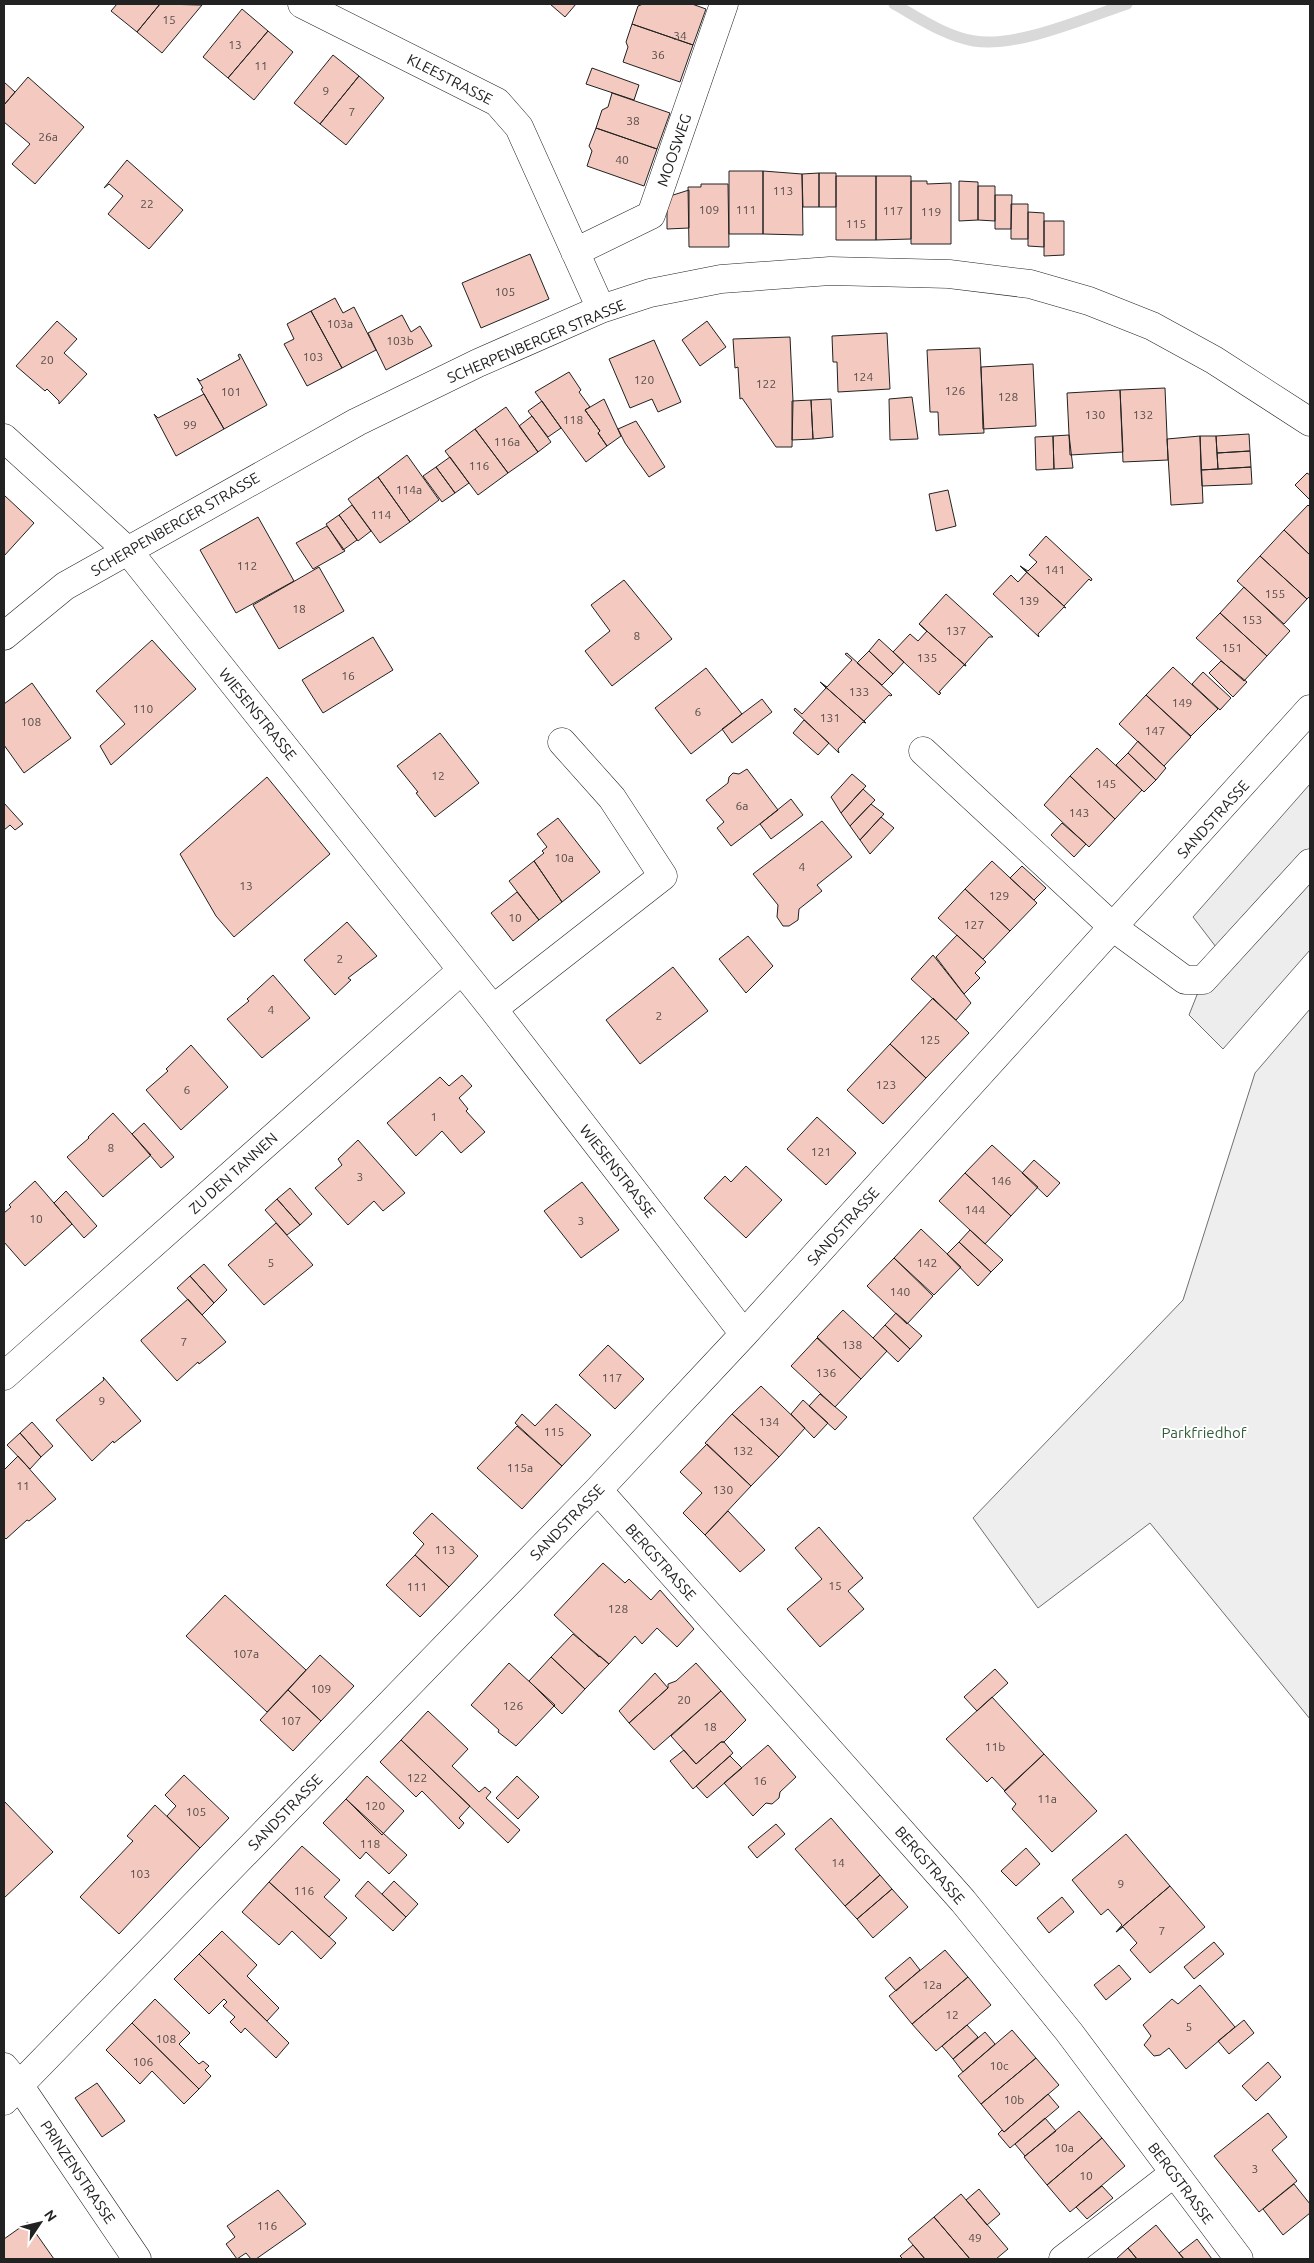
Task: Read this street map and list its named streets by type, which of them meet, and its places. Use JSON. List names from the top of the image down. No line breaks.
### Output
{"streets":{"street":["KLEESTRASSE","MOOSWEG","SCHERPENBERGER STRASSE","WIESENSTRASSE","SANDSTRASSE","ZU DEN TANNEN","BERGSTRASSE","PRINZENSTRASSE"]},"crossings":[["KLEESTRASSE","MOOSWEG"],["KLEESTRASSE","SCHERPENBERGER STRASSE"],["SCHERPENBERGER STRASSE","WIESENSTRASSE"],["WIESENSTRASSE","SANDSTRASSE"],["WIESENSTRASSE","ZU DEN TANNEN"],["SANDSTRASSE","BERGSTRASSE"],["SANDSTRASSE","PRINZENSTRASSE"]],"parks":["Parkfriedhof"],"house_numbers":["15","34","13","36","11","9","7","38","26a","40","113","22","109","111","117","119","115","105","103a","103b","103","20","124","120","122","126","101","128","130","132","118","99","116a","116","114a","114","112","141","155","139","18","153","137","8","151","135","16","133","149","110","6","131","108","147","12","145","6a","143","10a","4","13","129","10","127","2","4","2","125","123","6","1","8","121","3","146","144","10","3","5","142","140","7","138","136","117","9","134","115","132","115a","11","130","113","15","111","128","107a","109","20","126","107","18","11b","122","16","11a","120","105","118","14","103","9","116","7","12a","12","5","108","106","10c","10b","10a","3","10","116","49"],"north":"top right"}
